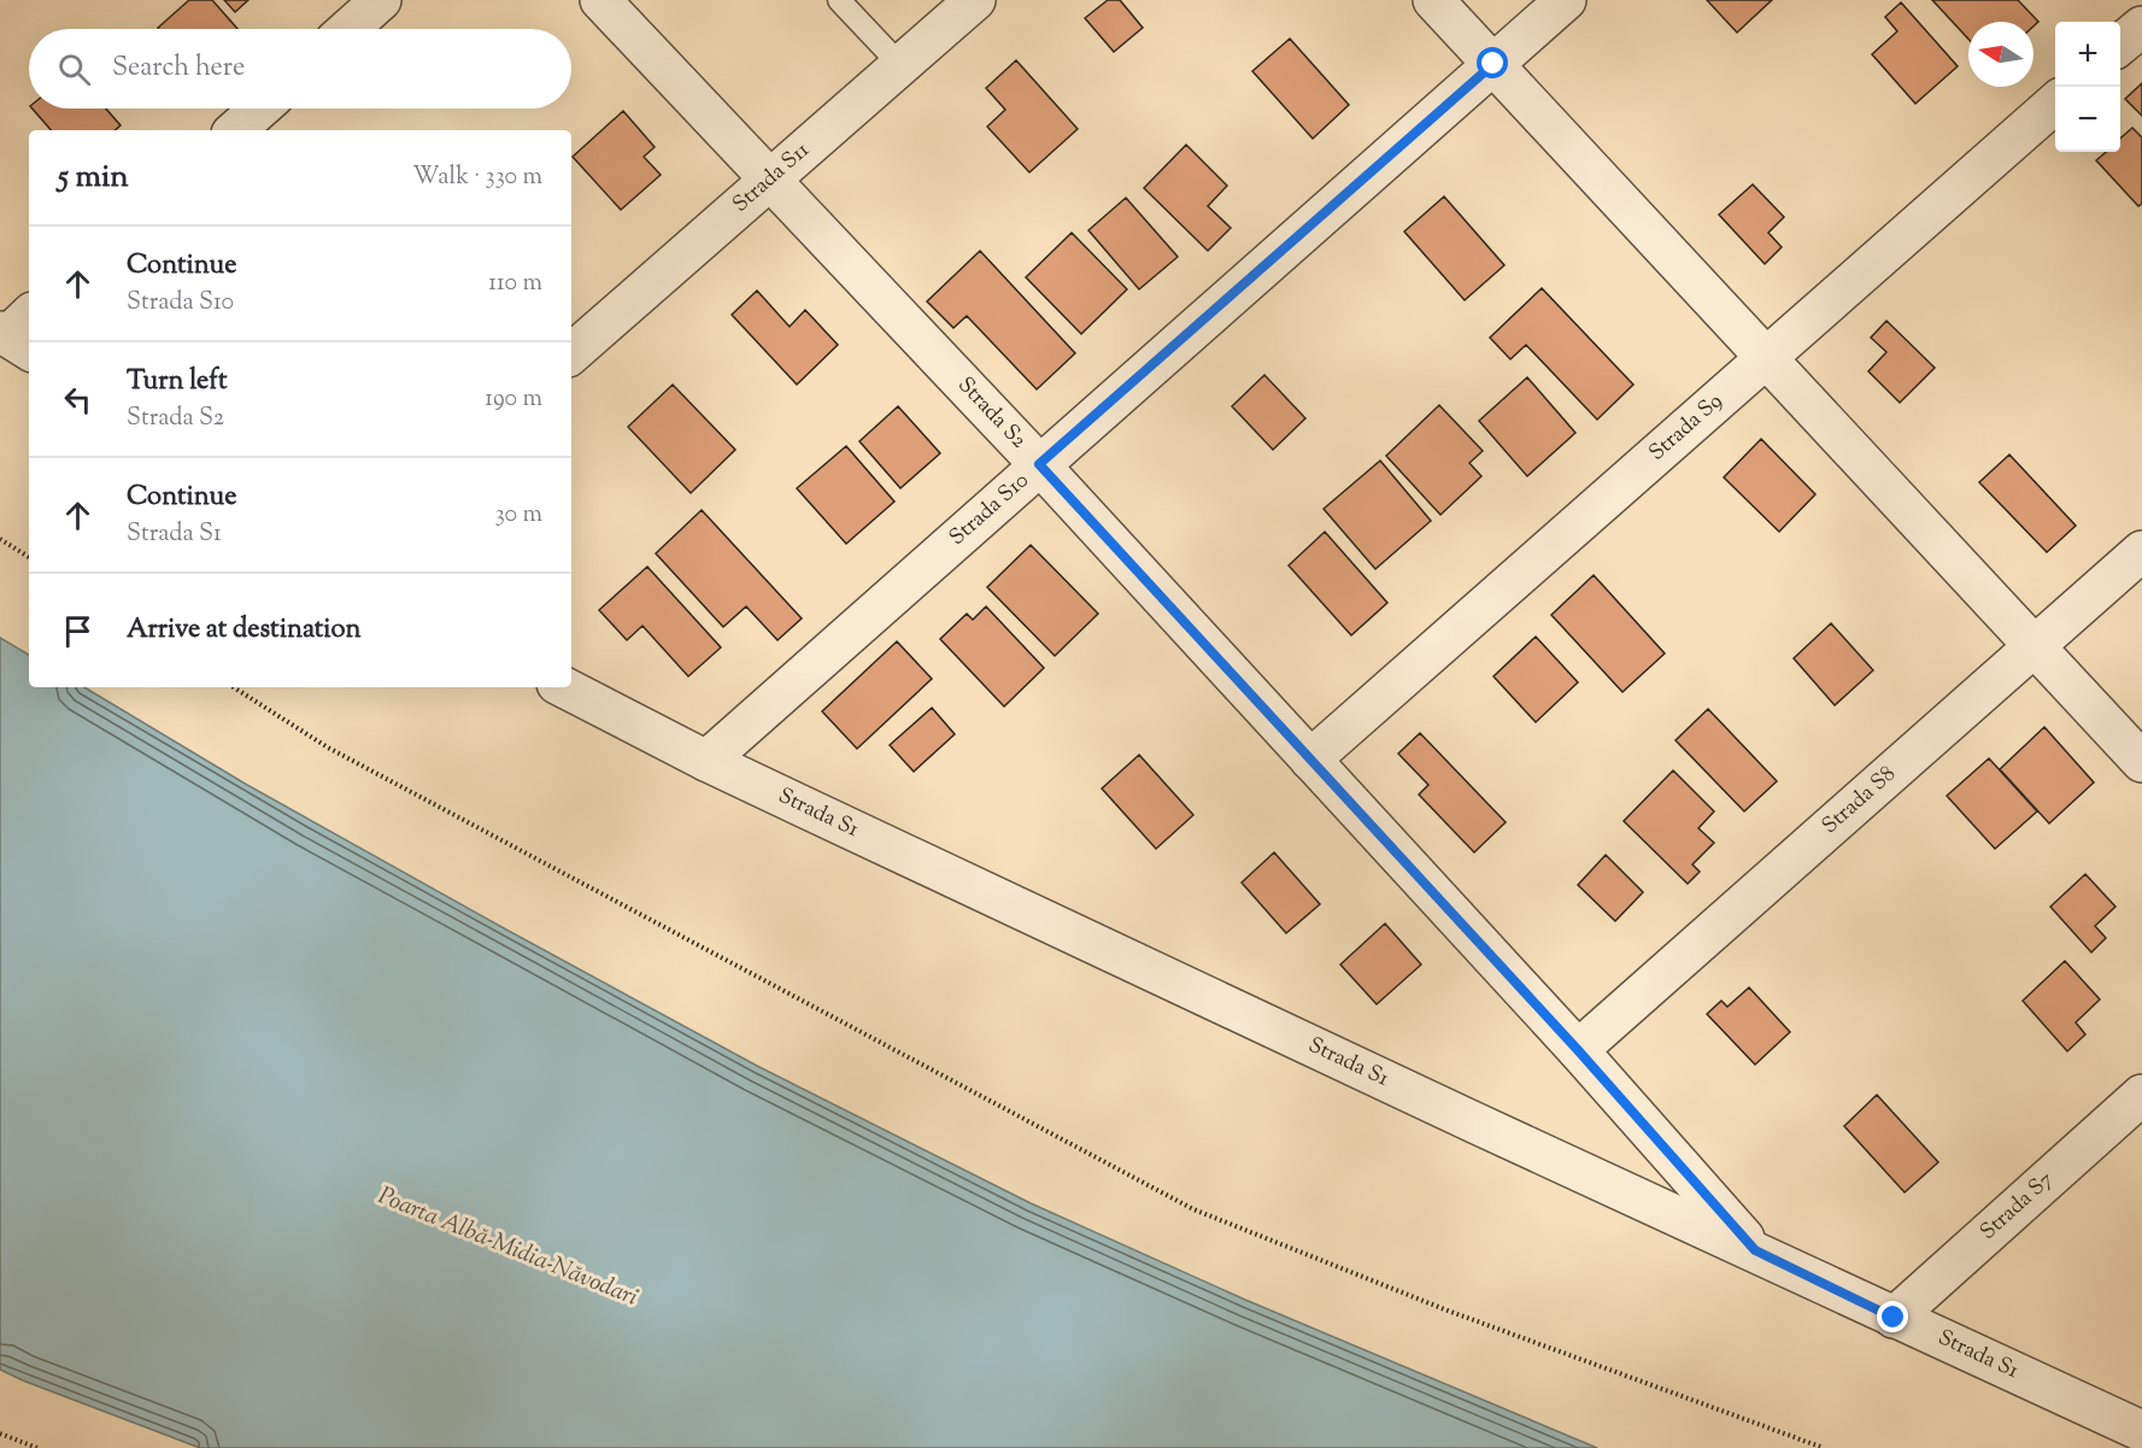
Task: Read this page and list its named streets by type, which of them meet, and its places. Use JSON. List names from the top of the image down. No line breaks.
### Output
{"streets":{"street":["Strada S11","Strada S2","Strada S9","Strada S10","Strada S8","Strada S1","Strada S7"]},"crossings":[["Strada S11","Strada S2"],["Strada S2","Strada S9"],["Strada S2","Strada S10"],["Strada S2","Strada S8"],["Strada S2","Strada S1"],["Strada S10","Strada S1"],["Strada S1","Strada S7"]],"water":["Poarta Albă-Midia-Năvodari"],"north":"left","page":{"map_buttons":["+","−"],"search":"Search here","heading":["5 min","Walk · 330 m"],"list":[["Continue","Strada S10","110 m"],["Turn left","Strada S2","190 m"],["Continue","Strada S1","30 m"],"Arrive at destination"]}}
